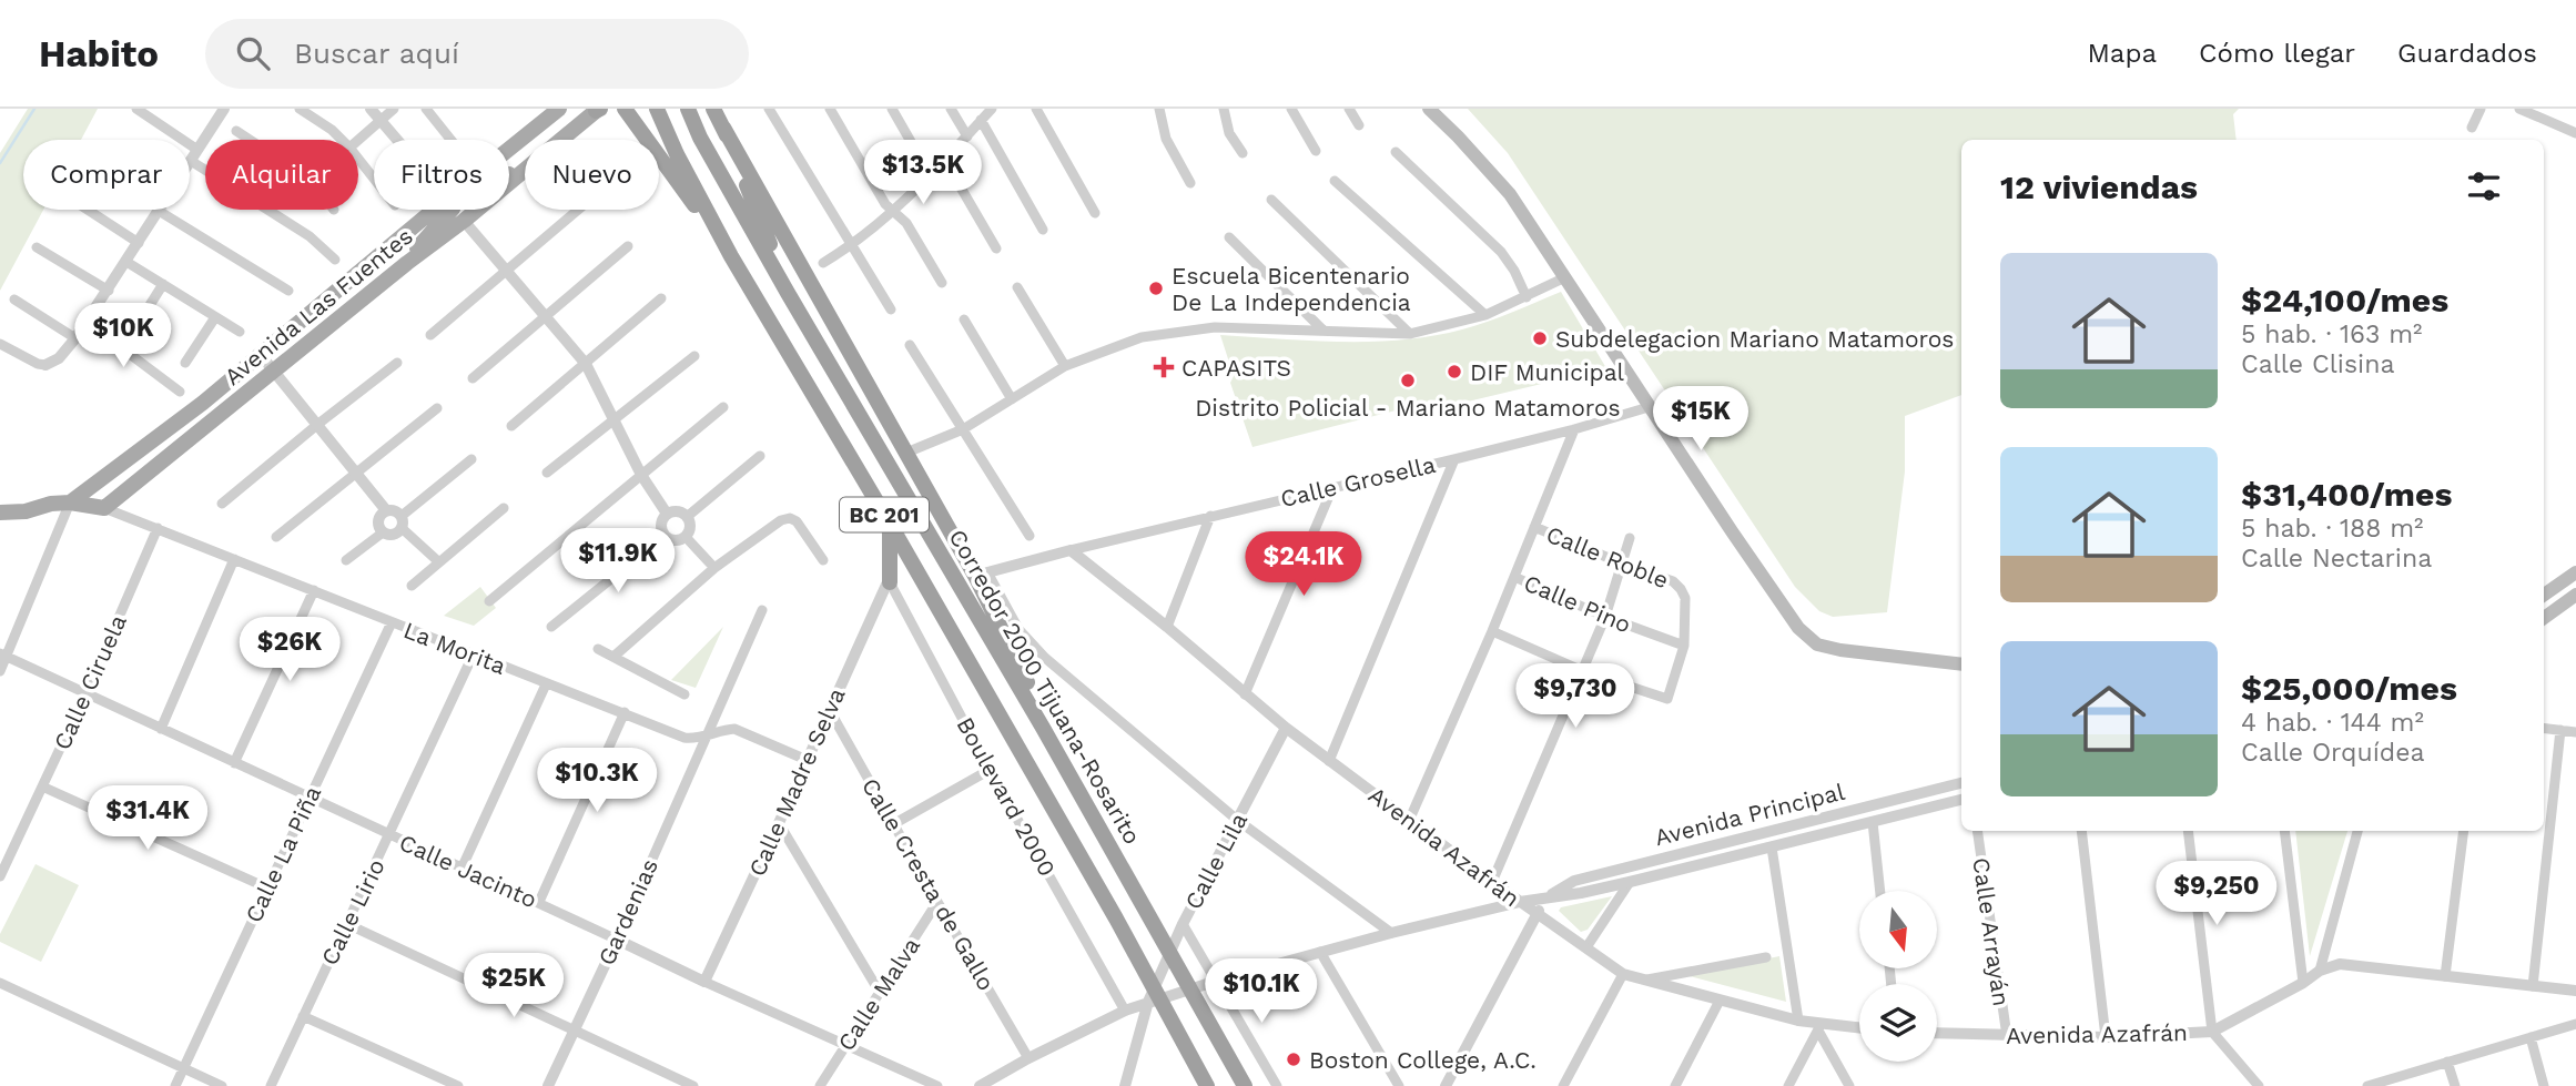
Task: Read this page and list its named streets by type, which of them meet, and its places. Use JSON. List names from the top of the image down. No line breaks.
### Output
{"streets":{"highway":["BC 201","Corredor 2000 Tijuana-Rosarito"],"main road":["Avenida Las Fuentes"],"street":["Calle Grosella","Calle Roble","Calle Pino","La Morita","Calle Ciruela","Calle Madre Selva","Boulevard 2000","Avenida Principal","Avenida Azafrán","Calle La Piña","Calle Lila","Calle Jacinto","Calle Cresta de Gallo","Calle Lirio","Gardenias","Calle Arrayán","Calle Malva"]},"crossings":[["Avenida Las Fuentes","La Morita"],["Calle Grosella","Avenida Azafrán"],["Calle Roble","Calle Pino"],["La Morita","Calle Ciruela"],["La Morita","Calle Madre Selva"],["La Morita","Calle La Piña"],["La Morita","Calle Lirio"],["La Morita","Gardenias"],["Calle Ciruela","Calle Jacinto"],["Calle Madre Selva","Boulevard 2000"],["Calle Madre Selva","Calle Jacinto"],["Calle Madre Selva","Calle Cresta de Gallo"],["Boulevard 2000","Avenida Principal"],["Avenida Principal","Avenida Azafrán"],["Avenida Principal","Calle Lila"],["Avenida Principal","Calle Cresta de Gallo"],["Avenida Azafrán","Calle Lila"],["Avenida Azafrán","Calle Arrayán"],["Calle La Piña","Calle Jacinto"],["Calle Jacinto","Calle Lirio"],["Calle Jacinto","Gardenias"],["Calle Jacinto","Calle Malva"],["Calle Cresta de Gallo","Calle Malva"]],"places":{"other":["Escuela Bicentenario De La Independencia","Subdelegacion Mariano Matamoros","DIF Municipal","Distrito Policial - Mariano Matamoros","Boston College, A.C."],"health":["CAPASITS"]},"north":"bottom","page":{"header":"Habito","search":"Buscar aquí","nav":["Mapa","Cómo llegar","Guardados"],"price":["$13.5K","$10K","$15K","$11.9K","$24.1K","$26K","$9,730","$10.3K","$31.4K","$9,250","$25K","$10.1K"],"chip":["Comprar","Alquilar","Filtros","Nuevo"],"heading":"12 viviendas","list":[{"name":"$24,100/mes","note":"5 hab. · 163 m² · Calle Clisina"},{"name":"$31,400/mes","note":"5 hab. · 188 m² · Calle Nectarina"},{"name":"$25,000/mes","note":"4 hab. · 144 m² · Calle Orquídea"}]}}
